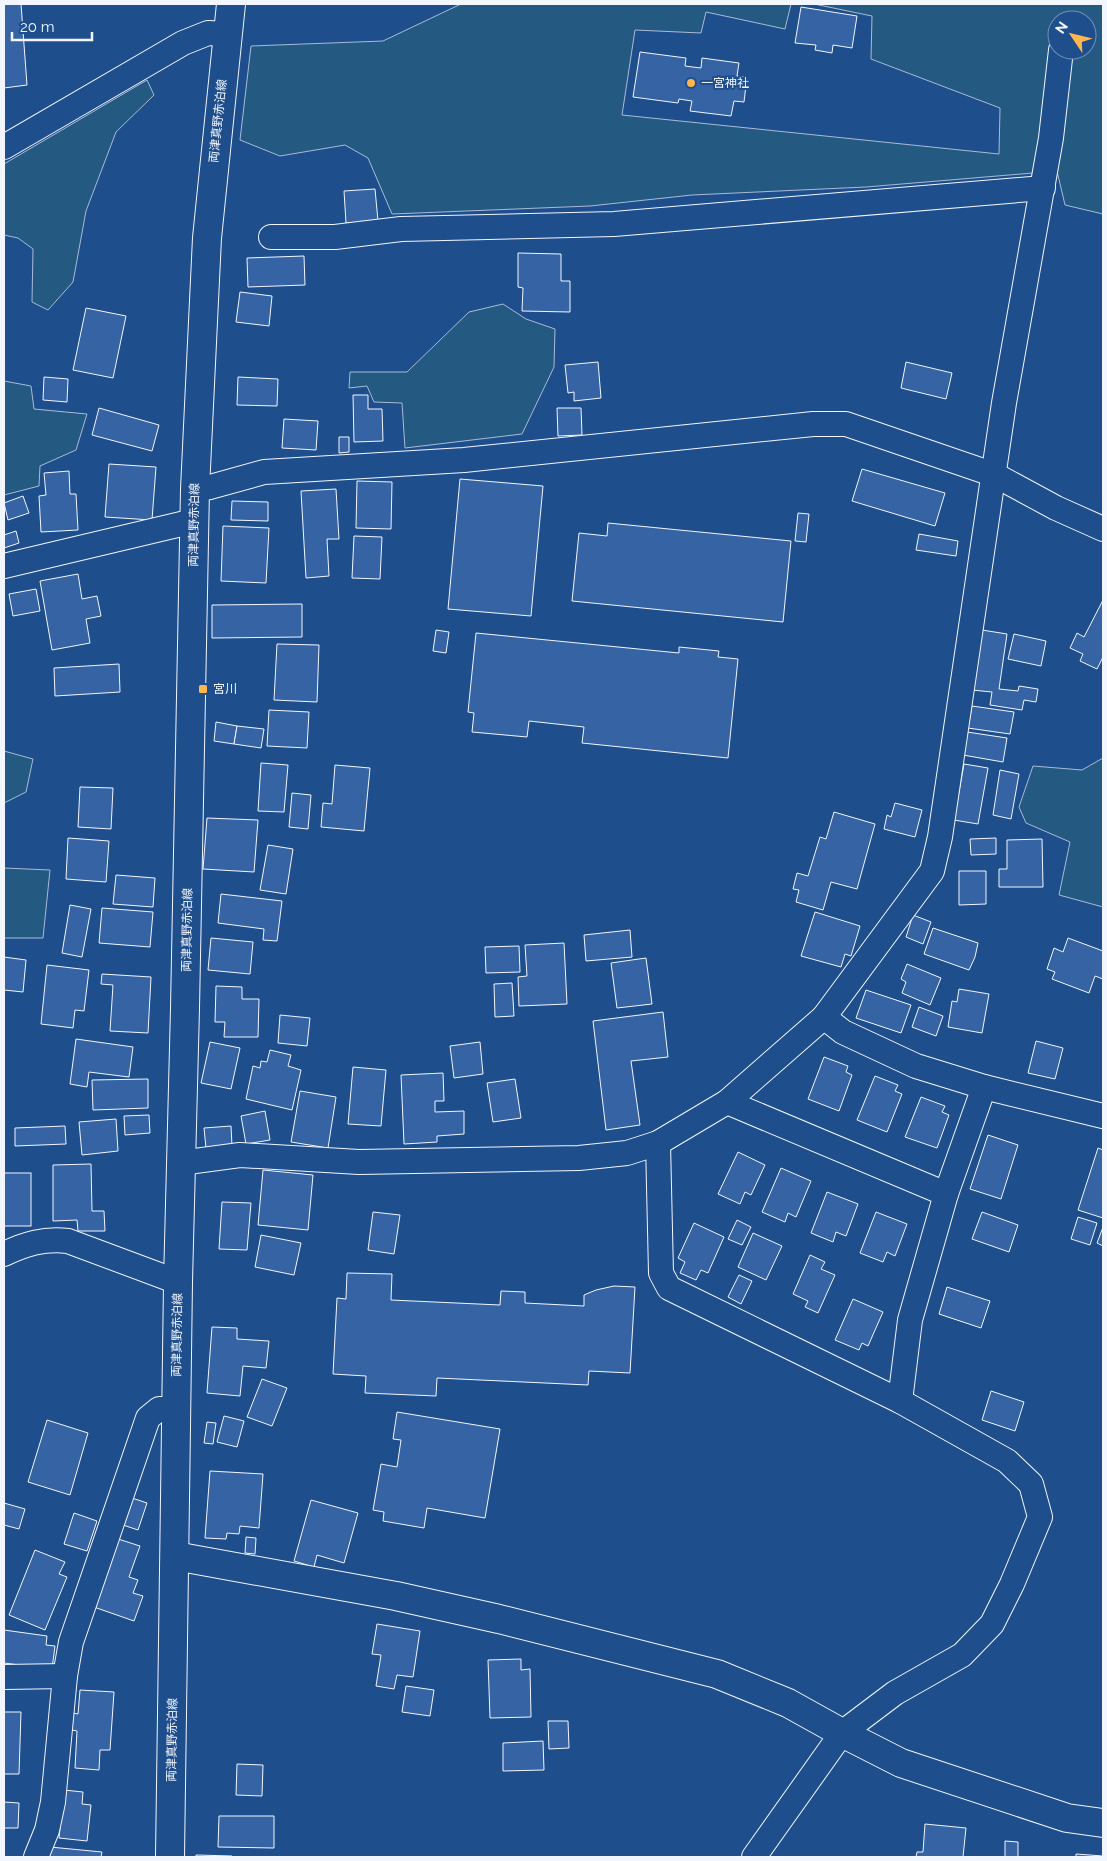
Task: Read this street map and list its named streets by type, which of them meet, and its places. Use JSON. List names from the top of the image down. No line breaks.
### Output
{"streets":{"main road":["両津真野赤泊線"]},"places":{"other":["一宮神社"],"transit":["宮川"]},"scale_bar":"20 m","north":"top left"}
